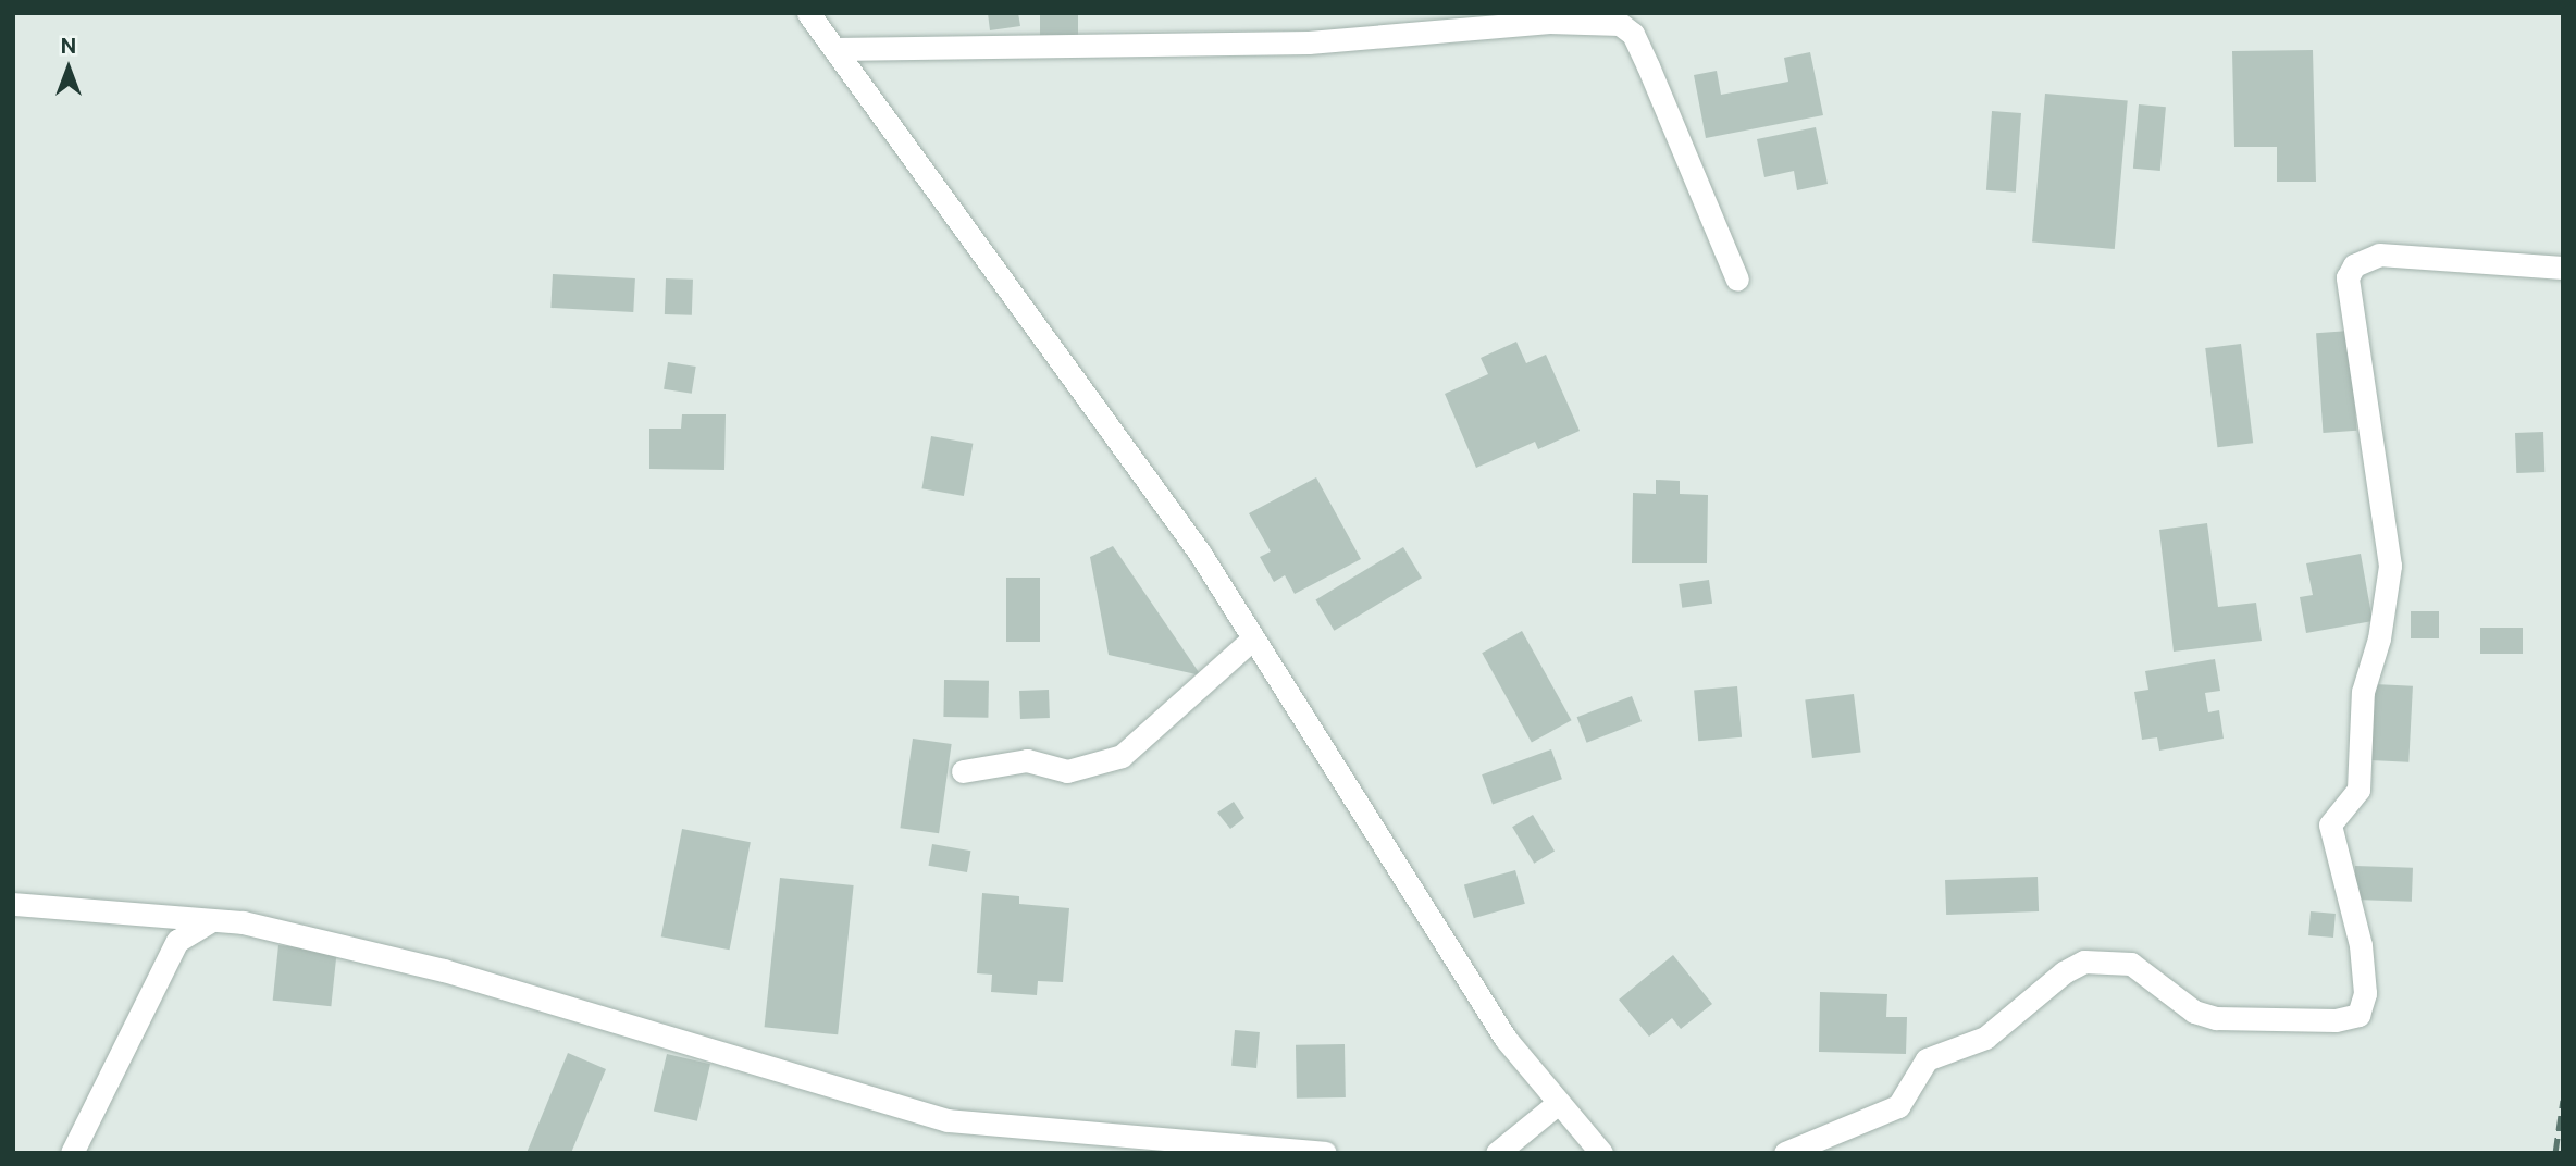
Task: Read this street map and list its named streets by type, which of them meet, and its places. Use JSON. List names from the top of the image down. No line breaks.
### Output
{"north":"top"}
